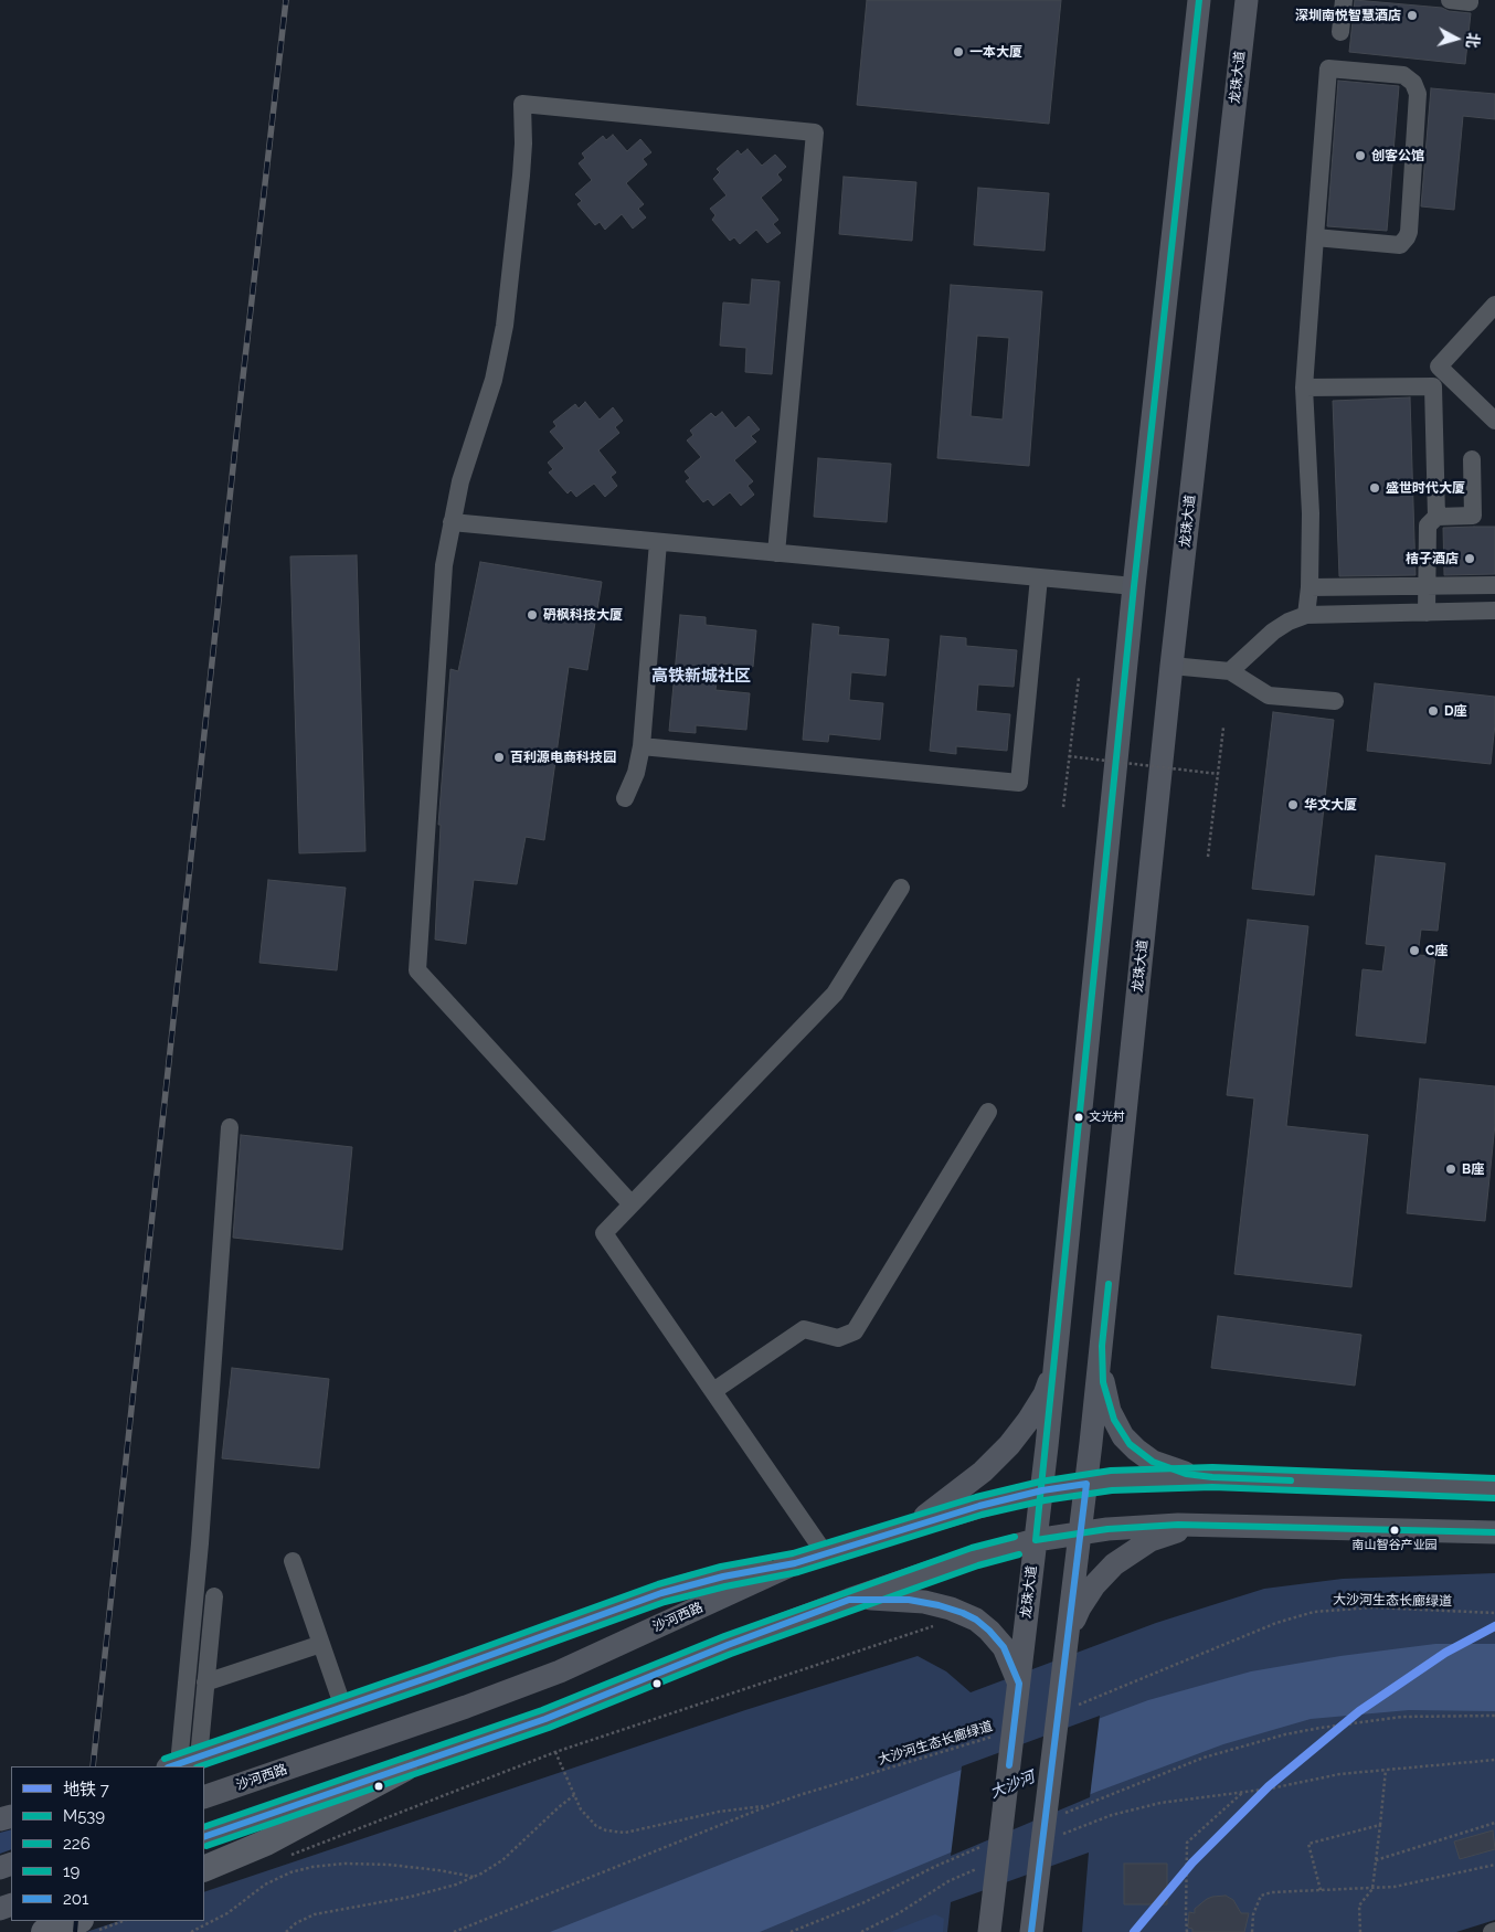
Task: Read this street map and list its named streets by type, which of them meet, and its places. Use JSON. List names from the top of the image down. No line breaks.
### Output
{"streets":{"main road":["龙珠大道","沙河西路"],"path":["大沙河生态长廊绿道"]},"crossings":[["龙珠大道","沙河西路"]],"districts":["高铁新城社区"],"water":["大沙河"],"places":["深圳南悦智慧酒店","一本大厦","创客公馆","盛世时代大厦","桔子酒店","砃枫科技大厦","D座","百利源电商科技园","华文大厦","C座","文光村","B座","南山智谷产业园"],"lines":["transit line M539","transit line 19","transit line 201","transit line 226","metro line 7"],"legend":["地铁 7","M539","226","19","201"],"north":"right"}
